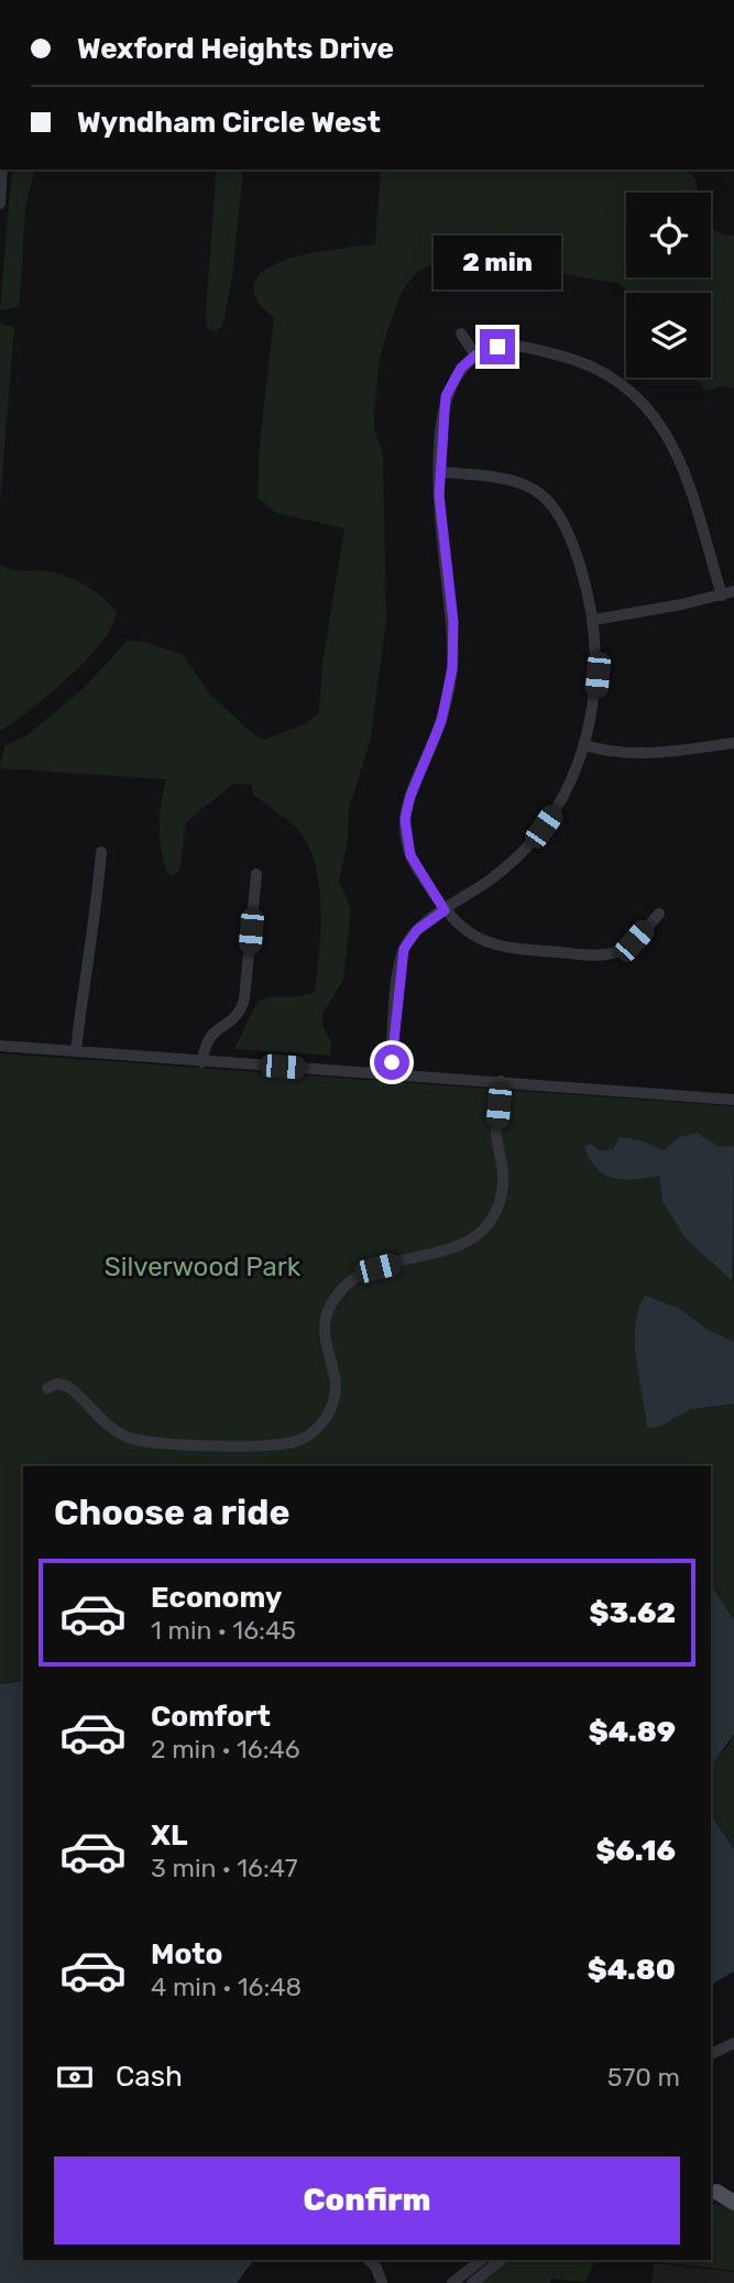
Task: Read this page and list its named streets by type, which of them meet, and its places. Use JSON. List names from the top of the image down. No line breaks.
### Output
{"parks":["Silverwood Park"],"page":{"banner":["Wexford Heights Drive","Wyndham Circle West"],"bubble":"2 min","heading":"Choose a ride","list":[{"name":"Economy","note":"1 min · 16:45","value":"$3.62"},{"name":"Comfort","note":"2 min · 16:46","value":"$4.89"},{"name":"XL","note":"3 min · 16:47","value":"$6.16"},{"name":"Moto","note":"4 min · 16:48","value":"$4.80"}],"pay":["Cash","570 m"],"buttons":"Confirm"}}
